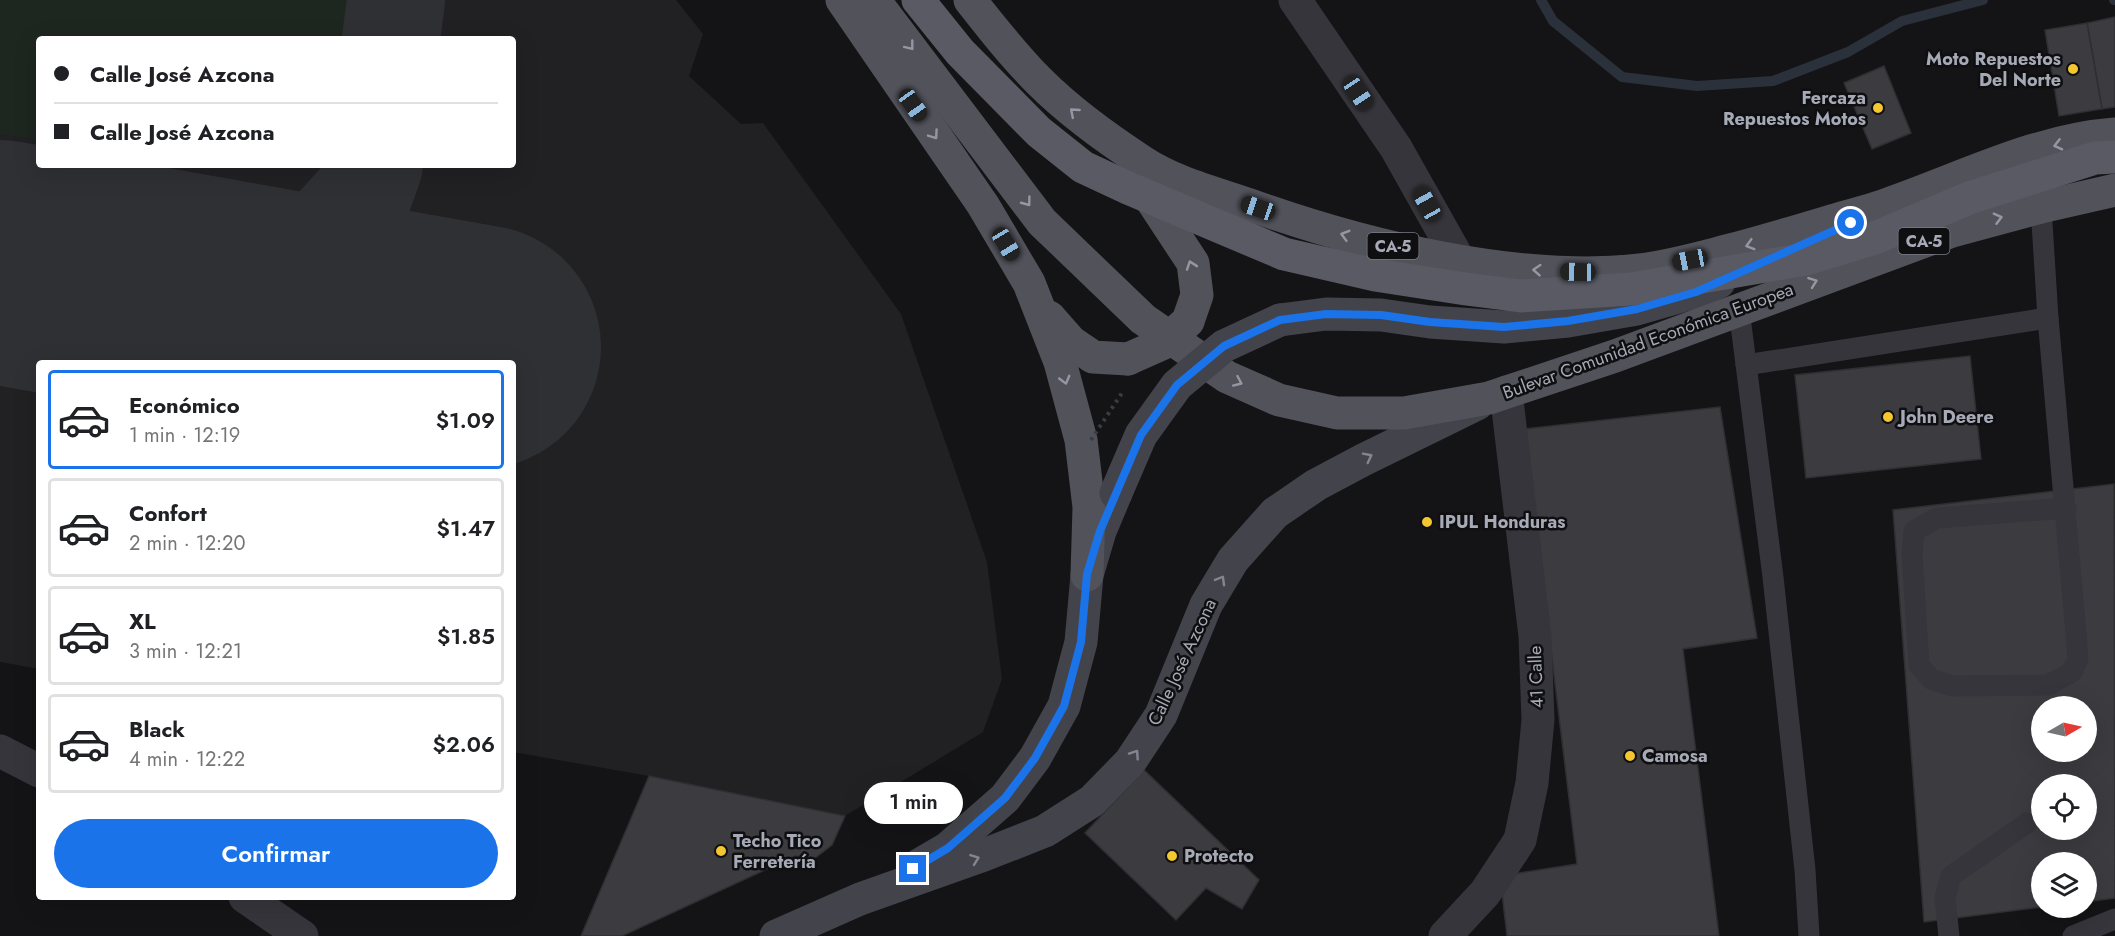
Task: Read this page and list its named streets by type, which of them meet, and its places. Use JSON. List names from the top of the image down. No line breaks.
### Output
{"streets":{"main road":["CA-5","Bulevar Comunidad Económica Europea","Calle José Azcona"],"street":["41 Calle"]},"crossings":[["CA-5","Calle José Azcona"],["Bulevar Comunidad Económica Europea","Calle José Azcona"],["Bulevar Comunidad Económica Europea","41 Calle"],["Calle José Azcona","41 Calle"]],"places":["Moto Repuestos Del Norte","Fercaza Repuestos Motos","John Deere","IPUL Honduras","Camosa","Techo Tico Ferretería","Protecto"],"north":"right","page":{"banner":["Calle José Azcona","Calle José Azcona"],"list":[{"name":"Económico","note":"1 min · 12:19","value":"$1.09"},{"name":"Confort","note":"2 min · 12:20","value":"$1.47"},{"name":"XL","note":"3 min · 12:21","value":"$1.85"},{"name":"Black","note":"4 min · 12:22","value":"$2.06"}],"bubble":"1 min","buttons":"Confirmar"}}
